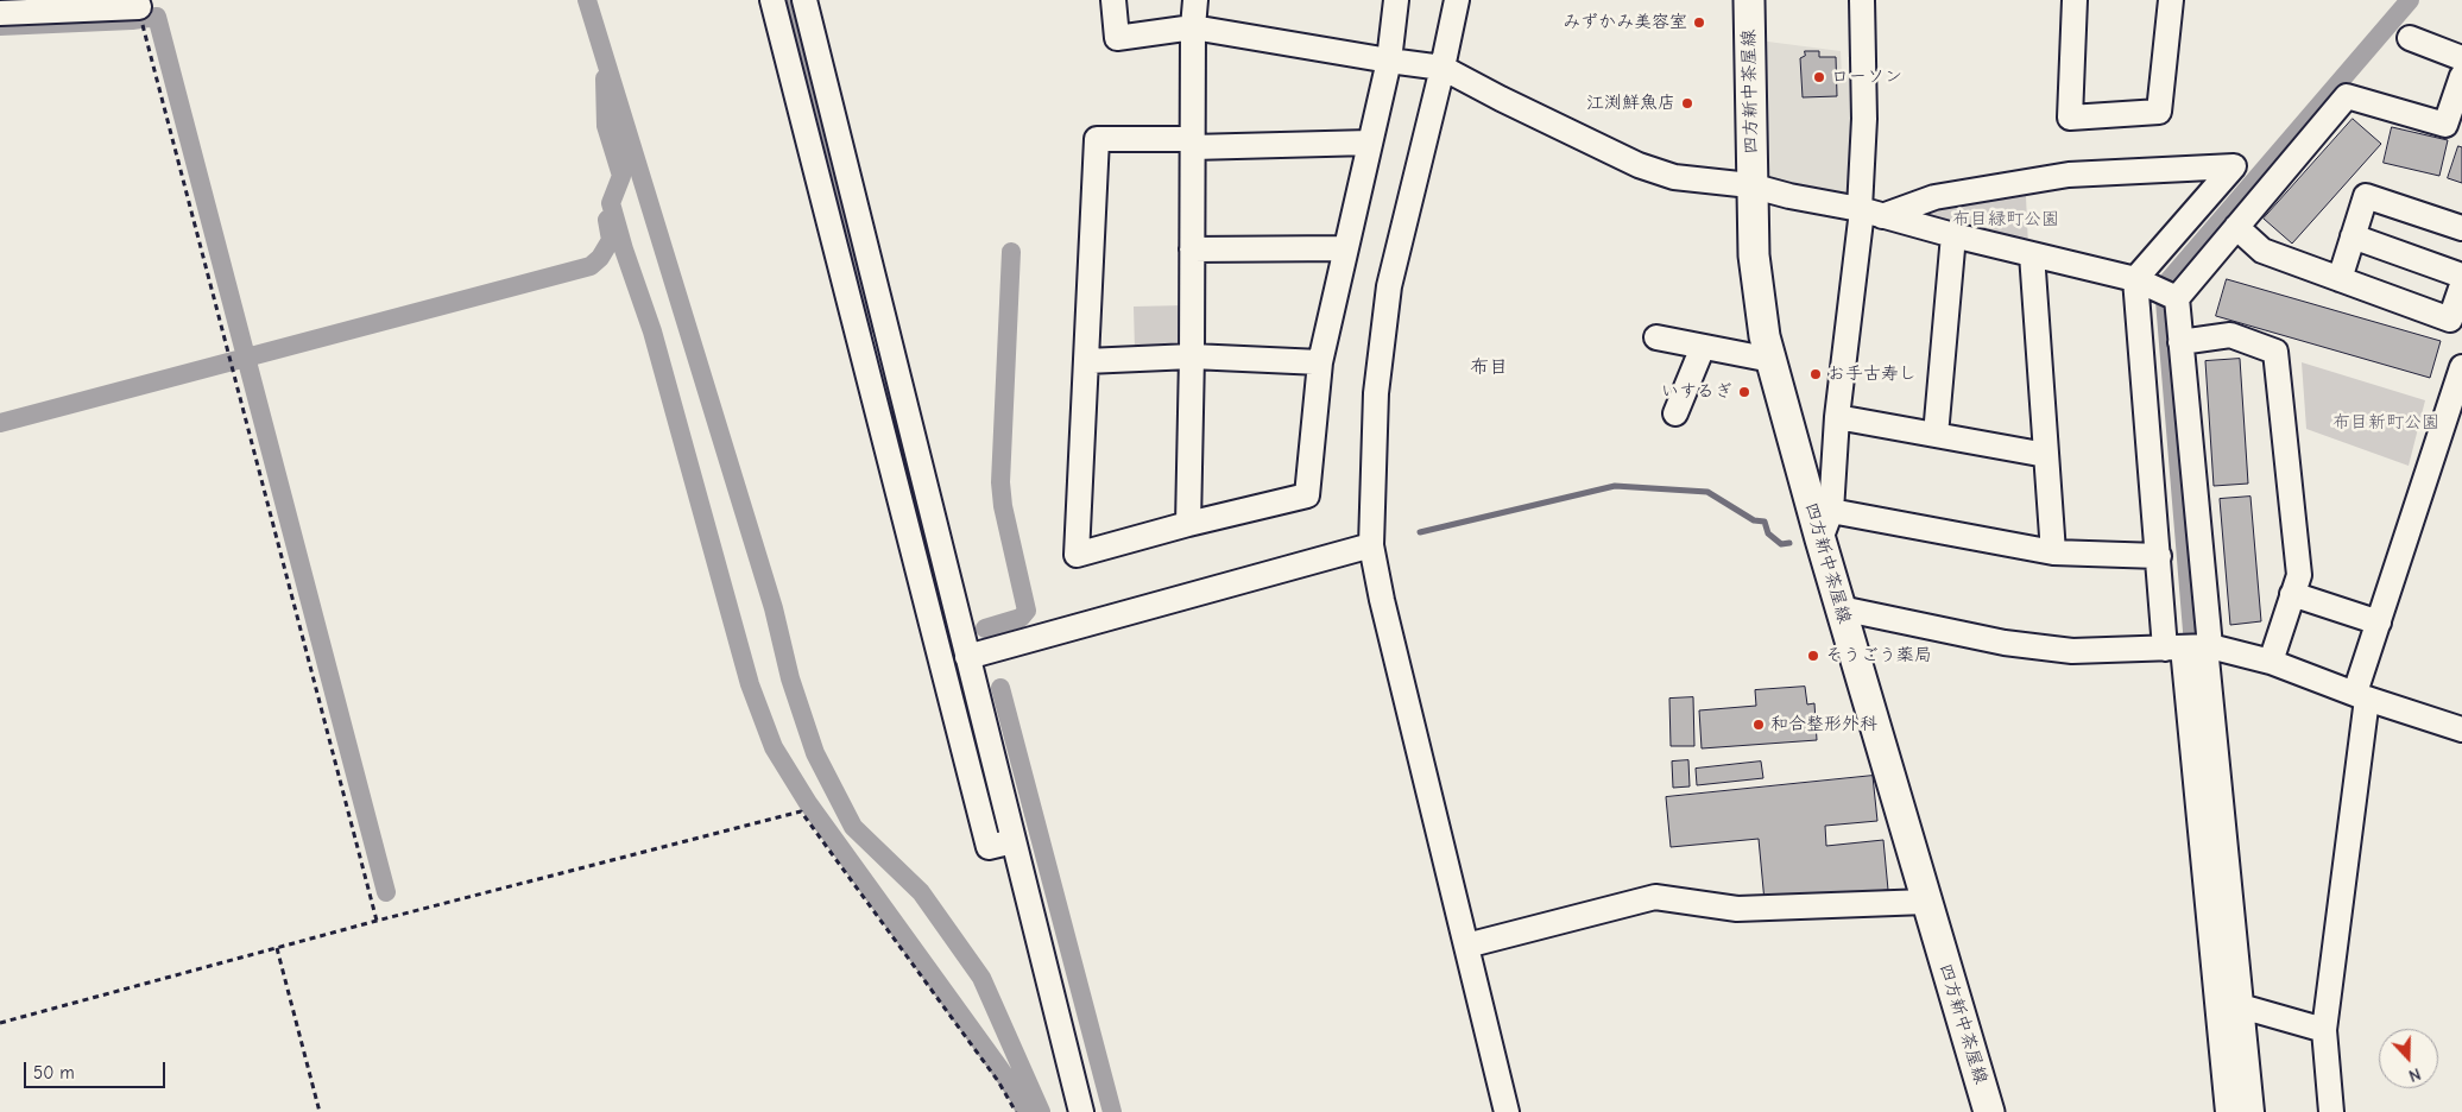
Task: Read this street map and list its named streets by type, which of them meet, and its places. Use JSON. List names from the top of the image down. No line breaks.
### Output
{"streets":{"main road":["四方新中茶屋線"]},"districts":["布目"],"parks":["布目緑町公園","布目新町公園"],"places":["みずかみ美容室","ローソン","江渕鮮魚店","お手古寿し","いするぎ","そうごう薬局","和合整形外科"],"scale_bar":"50 m","north":"bottom"}
